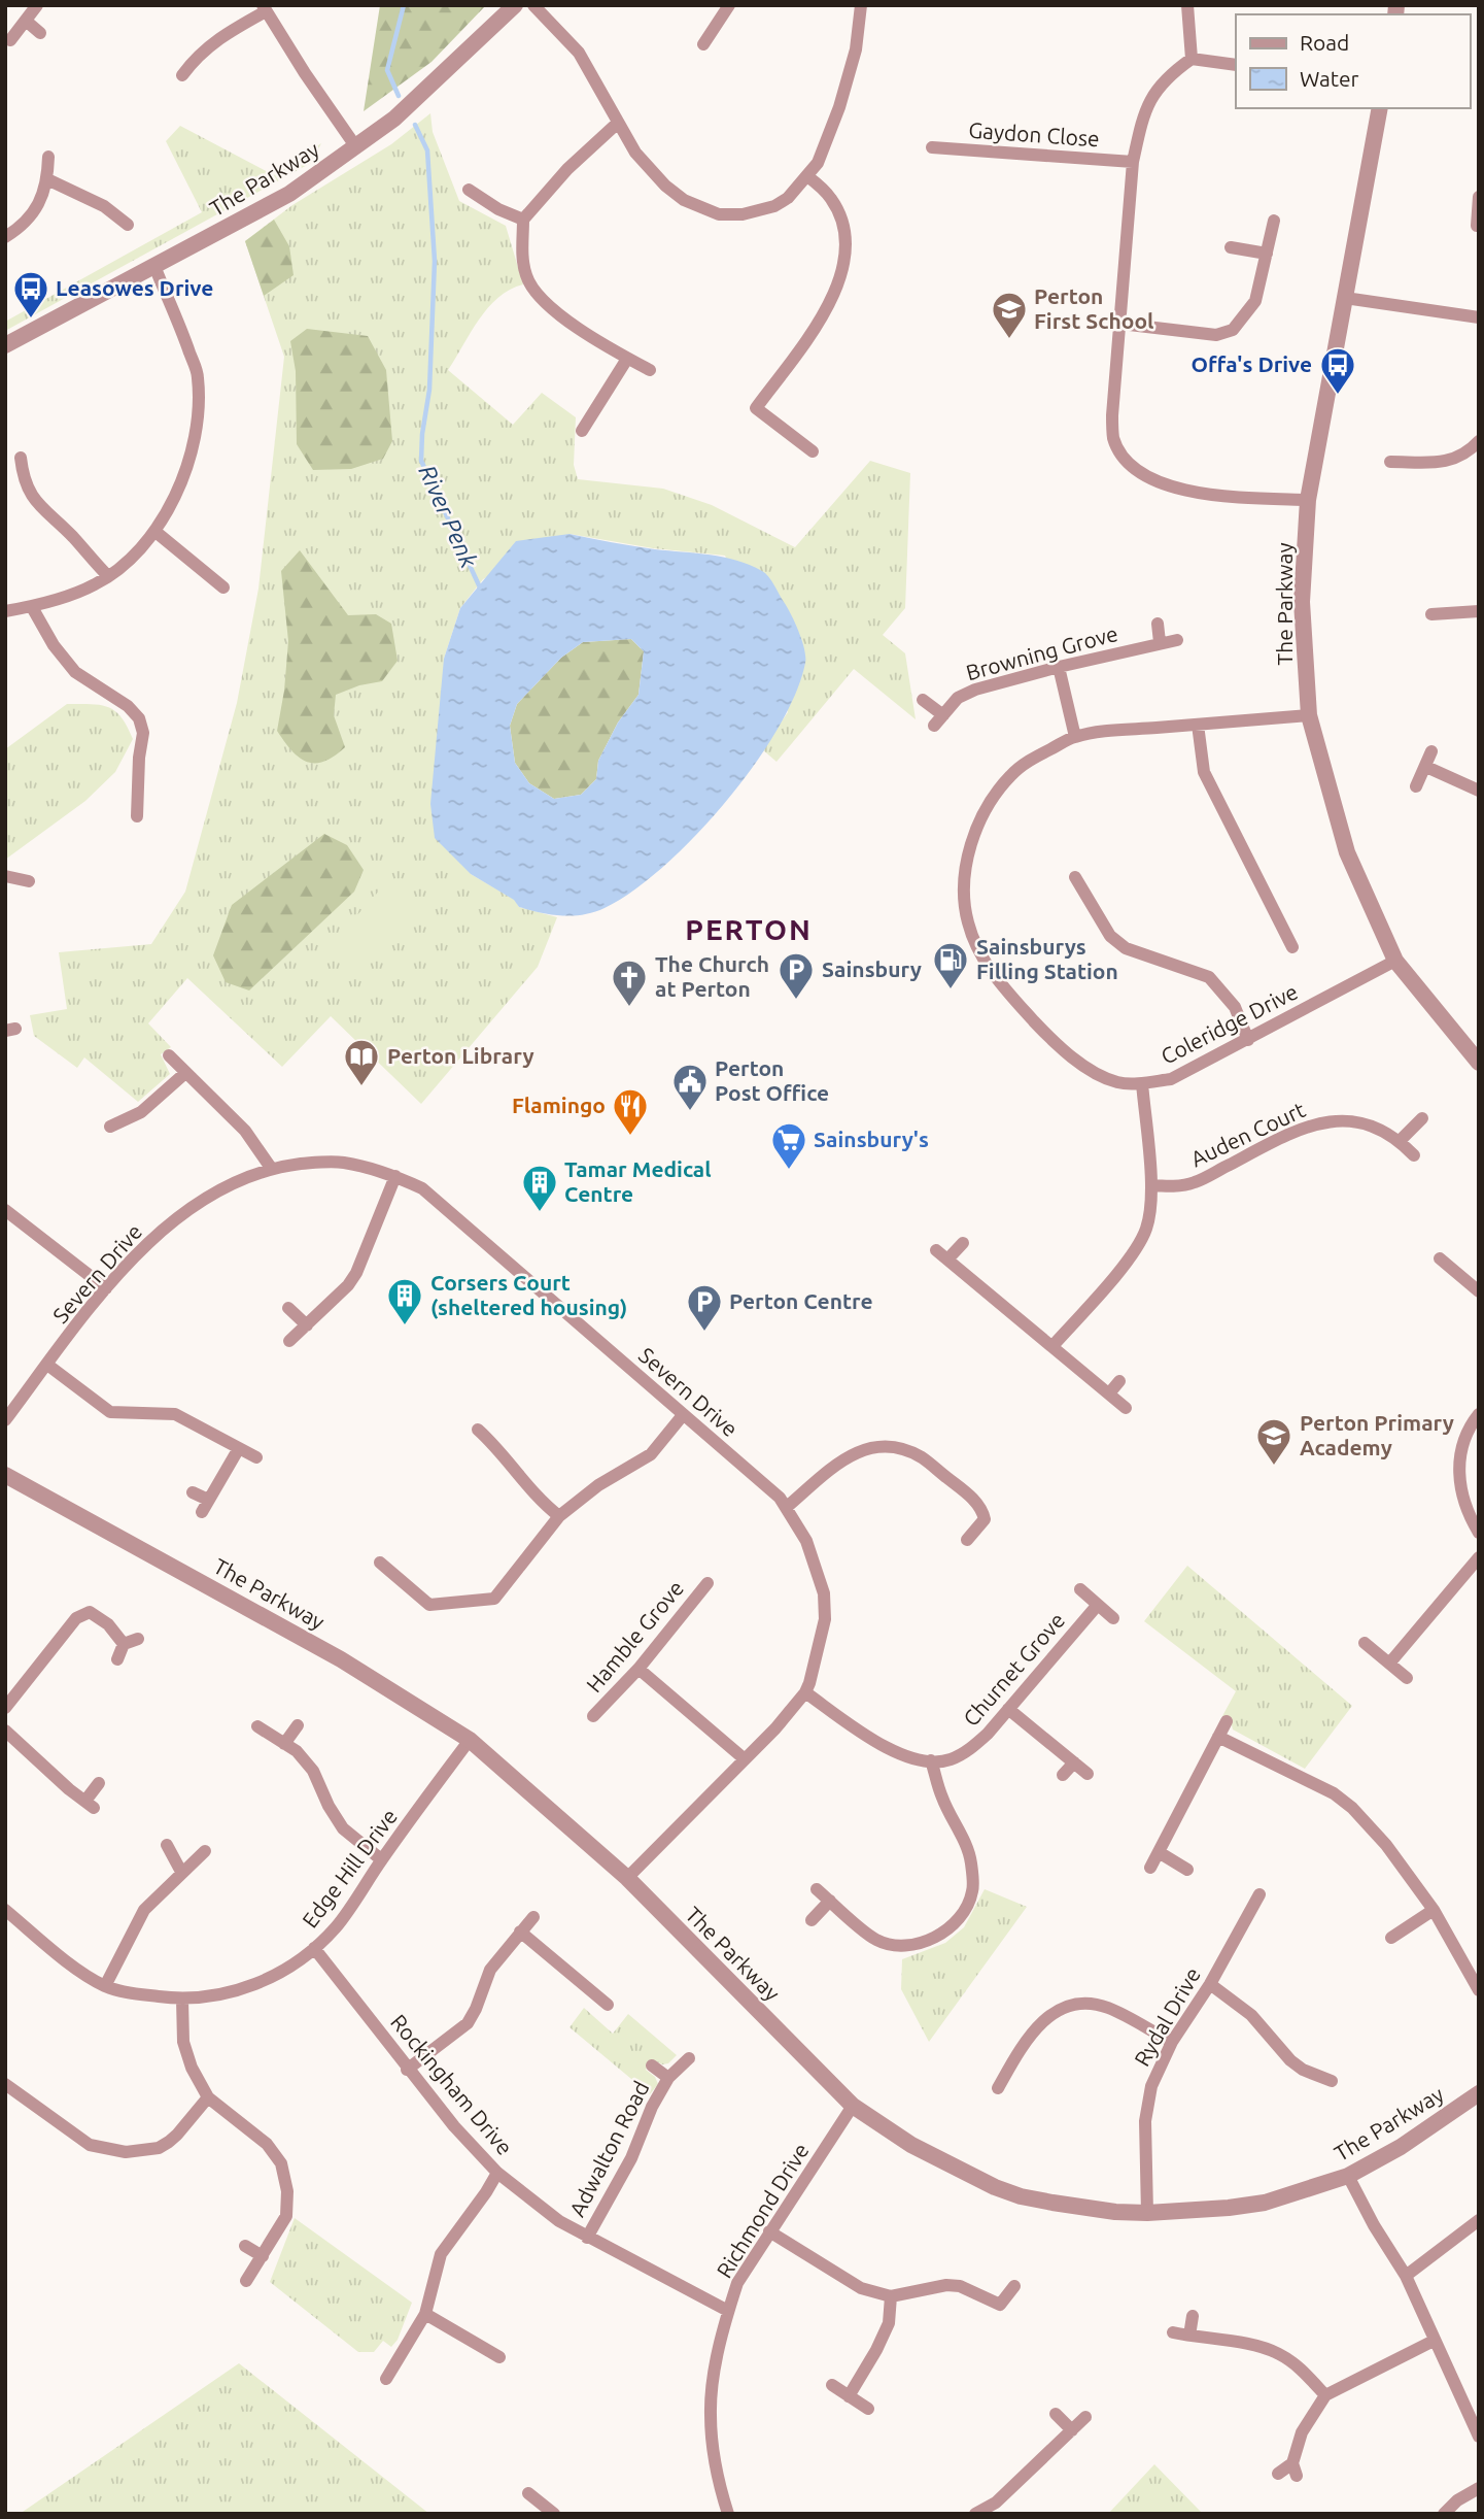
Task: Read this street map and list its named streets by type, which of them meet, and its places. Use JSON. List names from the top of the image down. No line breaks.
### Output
{"streets":{"street":["Gaydon Close","The Parkway","Browning Grove","Coleridge Drive","Auden Court","Severn Drive","Hamble Grove","Churnet Grove","Edge Hill Drive","Rydal Drive","Rockingham Drive","Adwalton Road","Richmond Drive"]},"crossings":[["The Parkway","Coleridge Drive"],["The Parkway","Severn Drive"],["The Parkway","Edge Hill Drive"],["The Parkway","Rydal Drive"],["The Parkway","Richmond Drive"],["Severn Drive","Churnet Grove"],["Edge Hill Drive","Rockingham Drive"],["Rockingham Drive","Adwalton Road"],["Rockingham Drive","Richmond Drive"]],"districts":["PERTON"],"water":["River Penk"],"places":{"bus stop":["Leasowes Drive","Offa's Drive"],"school or university":["Perton First School","Perton Primary Academy"],"fuel station":["Sainsburys Filling Station"],"parking":["Sainsbury","Perton Centre"],"church":["The Church at Perton"],"library":["Perton Library"],"public building":["Perton Post Office"],"restaurant":["Flamingo"],"supermarket":["Sainsbury's"],"building":["Tamar Medical Centre","Corsers Court (sheltered housing)"]},"legend":["Road","Water"]}
